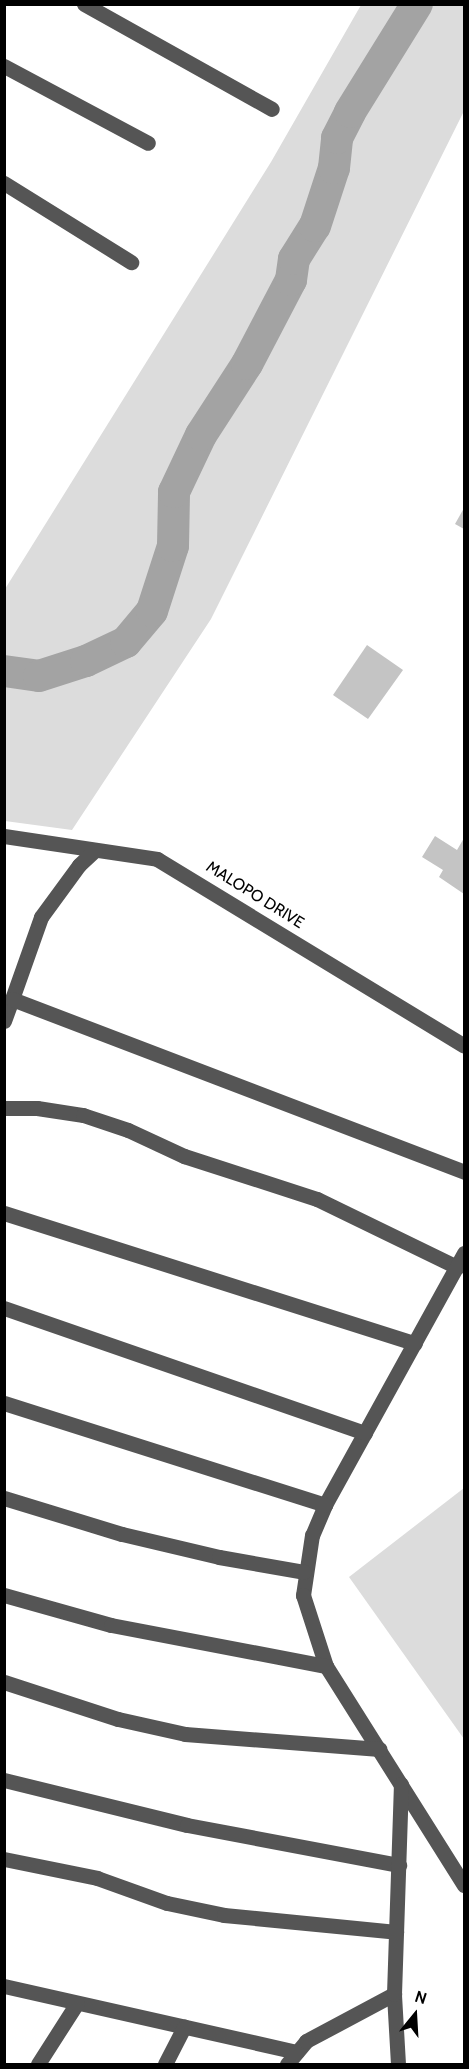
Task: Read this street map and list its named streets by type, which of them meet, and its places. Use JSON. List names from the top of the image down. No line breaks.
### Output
{"streets":{"street":["MALOPO DRIVE"]},"north":"top"}
